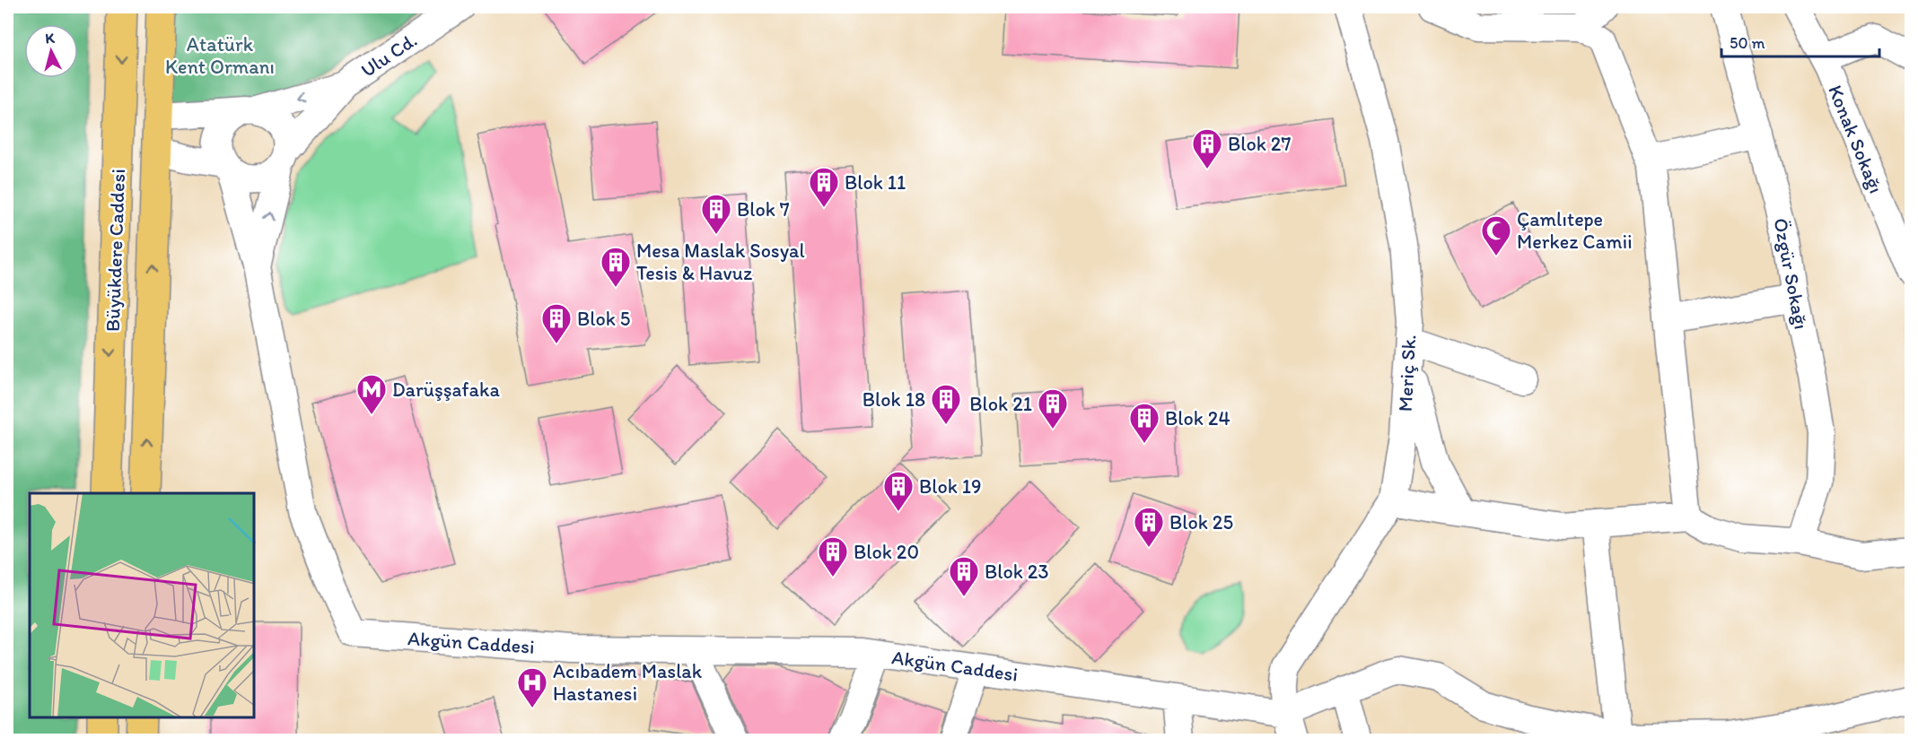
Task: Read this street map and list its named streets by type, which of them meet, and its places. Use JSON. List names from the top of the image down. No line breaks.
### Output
{"streets":{"main road":["Büyükdere Caddesi"],"street":["Ulu Cd.","Konak Sokağı","Özgür Sokağı","Meriç Sk.","Akgün Caddesi"]},"crossings":[["Ulu Cd.","Akgün Caddesi"],["Meriç Sk.","Akgün Caddesi"]],"parks":["Atatürk Kent Ormanı"],"places":{"building":["Blok 27","Blok 11","Blok 7","Mesa Maslak Sosyal Tesis & Havuz","Blok 5","Blok 18","Blok 21","Blok 24","Blok 19","Blok 25","Blok 20","Blok 23"],"mosque":["Çamlıtepe Merkez Camii"],"metro station":["Darüşşafaka"],"hospital":["Acıbadem Maslak Hastanesi"]},"scale_bar":"50 m","north":"top"}
